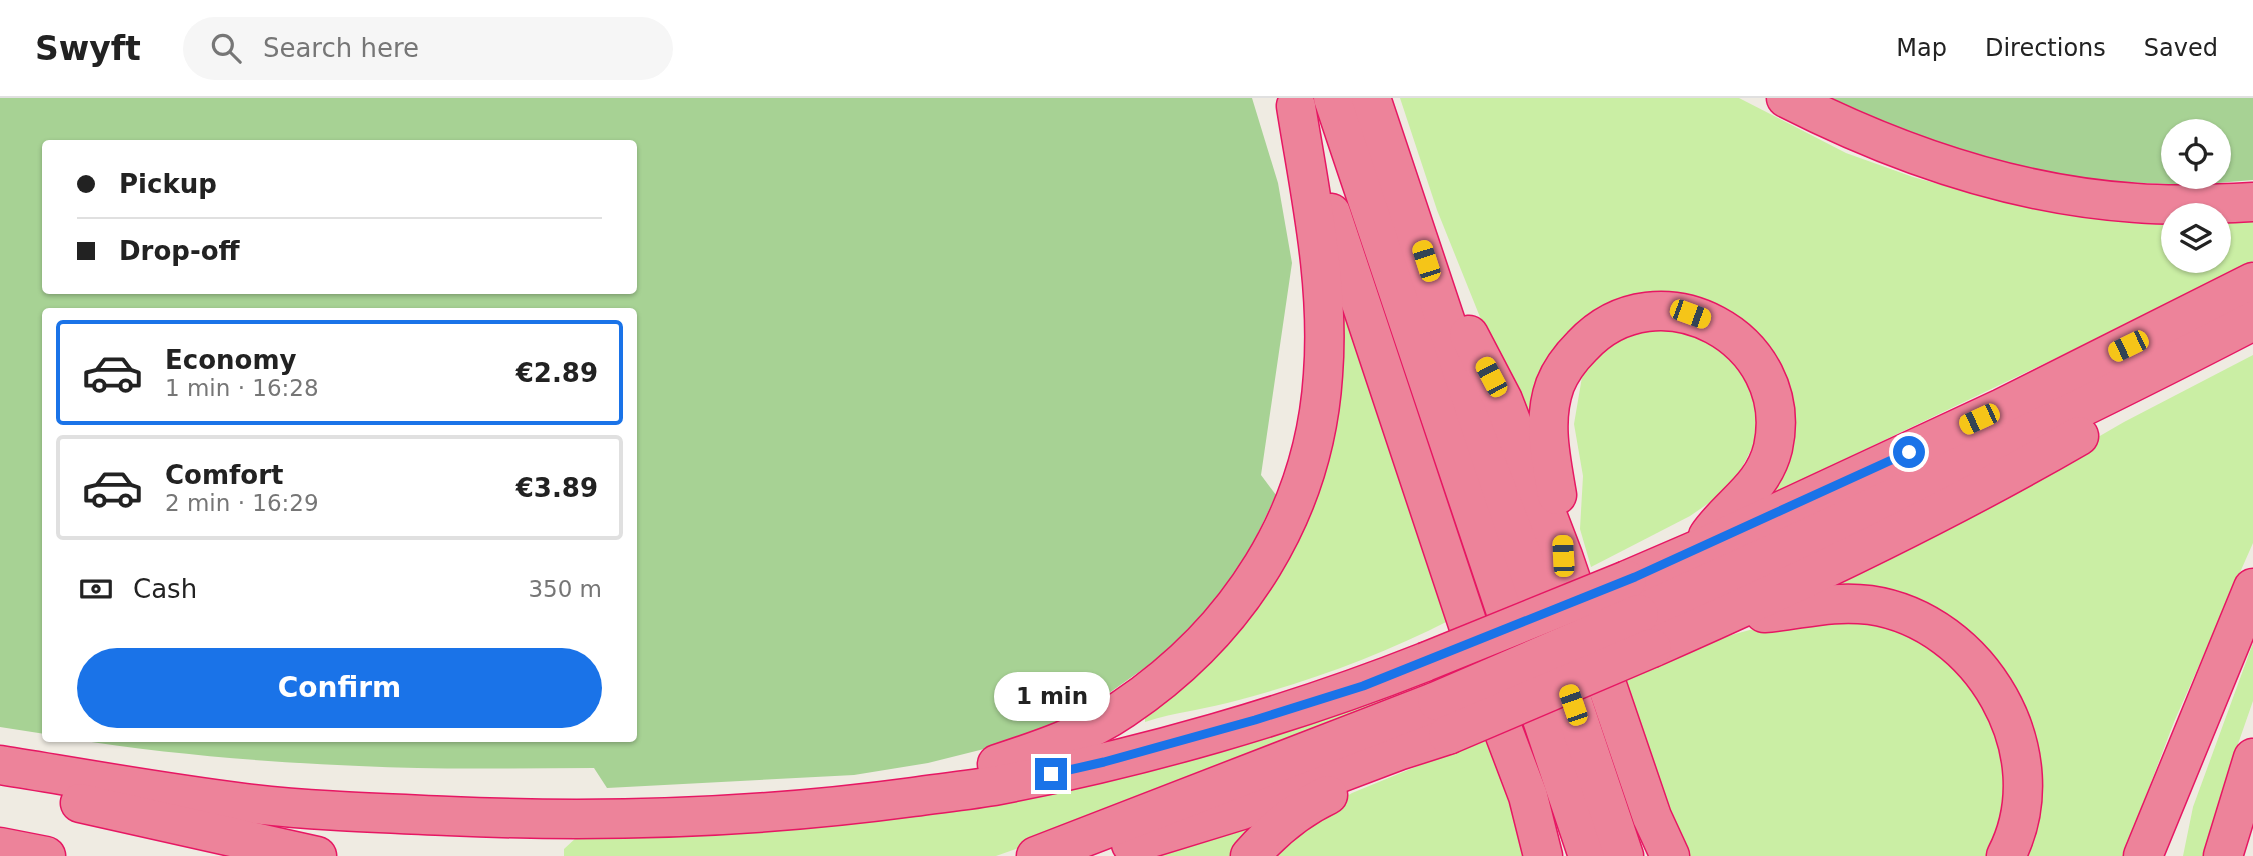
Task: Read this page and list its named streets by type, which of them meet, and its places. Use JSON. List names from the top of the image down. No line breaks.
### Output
{"page":{"header":"Swyft","search":"Search here","nav":["Map","Directions","Saved"],"banner":["Pickup","Drop-off"],"list":[{"name":"Economy","note":"1 min · 16:28","value":"€2.89"},{"name":"Comfort","note":"2 min · 16:29","value":"€3.89"}],"pay":["Cash","350 m"],"buttons":"Confirm","bubble":"1 min"}}
